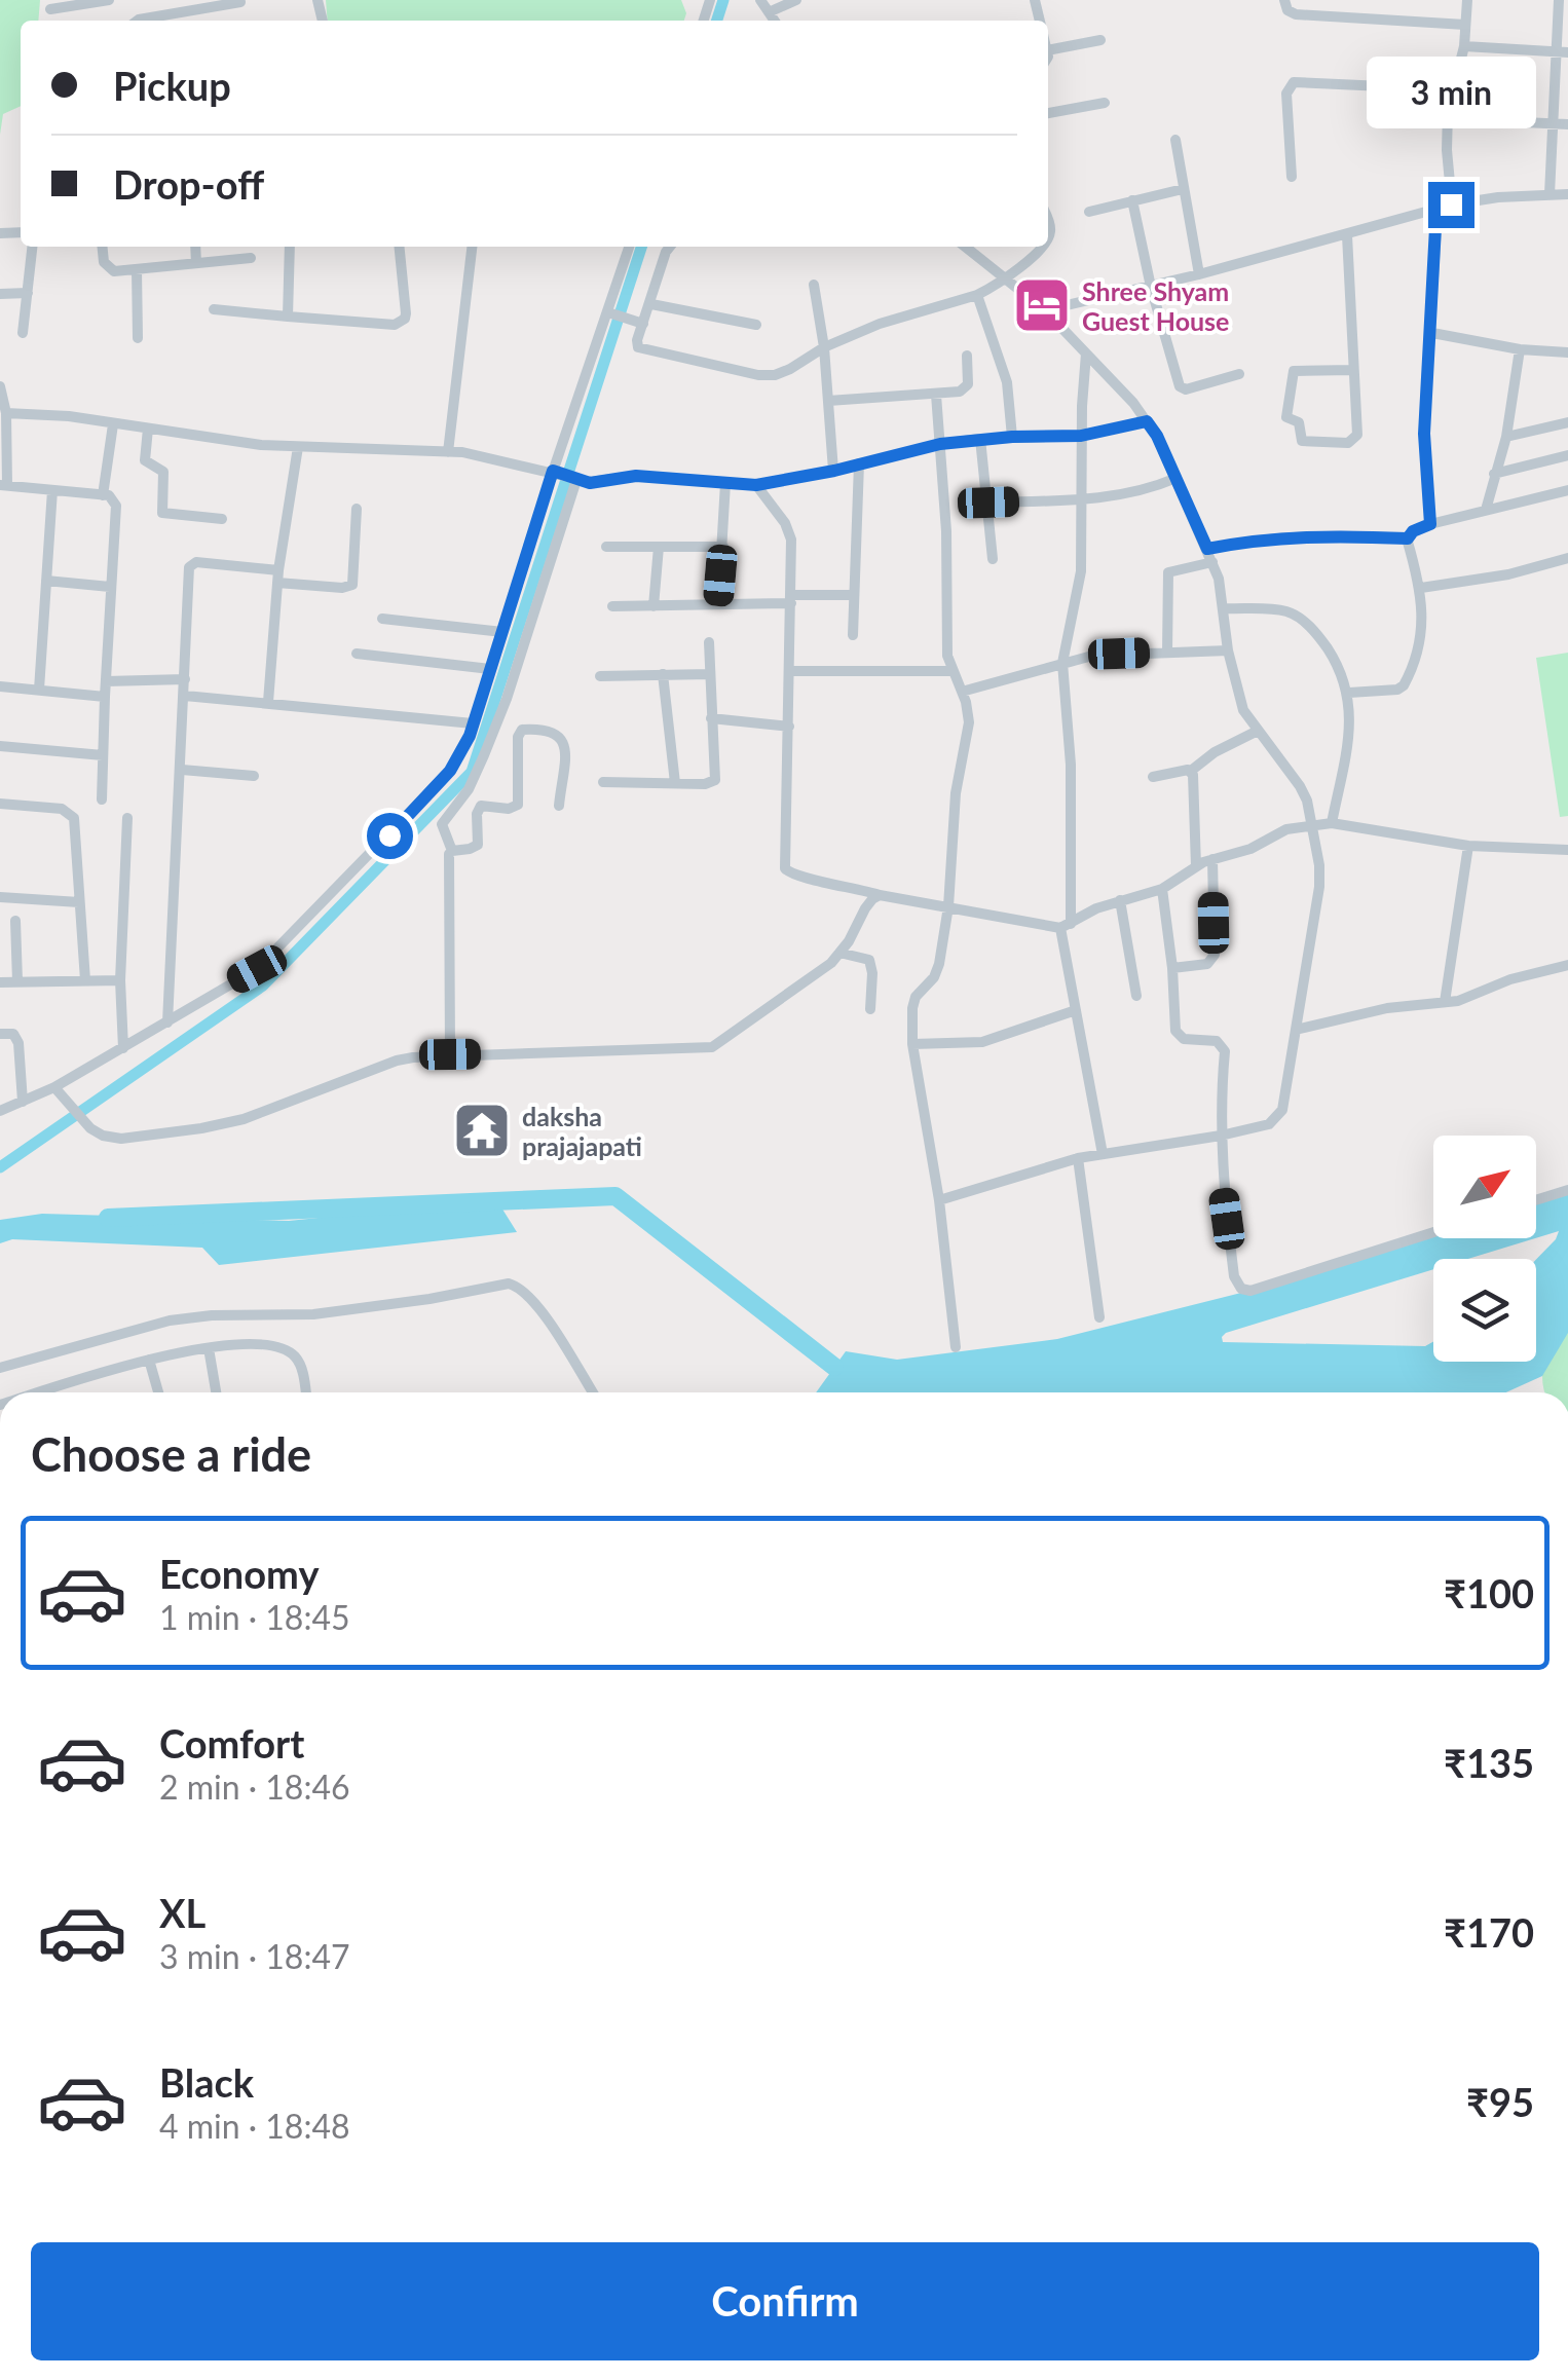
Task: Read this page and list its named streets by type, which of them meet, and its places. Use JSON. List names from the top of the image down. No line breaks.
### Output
{"places":{"hotel":["Shree Shyam Guest House"],"temple":["daksha prajajapati"]},"north":"top right","page":{"banner":["Pickup","Drop-off"],"bubble":"3 min","heading":"Choose a ride","list":[{"name":"Economy","note":"1 min · 18:45","value":"₹100"},{"name":"Comfort","note":"2 min · 18:46","value":"₹135"},{"name":"XL","note":"3 min · 18:47","value":"₹170"},{"name":"Black","note":"4 min · 18:48","value":"₹95"}],"buttons":"Confirm"}}
